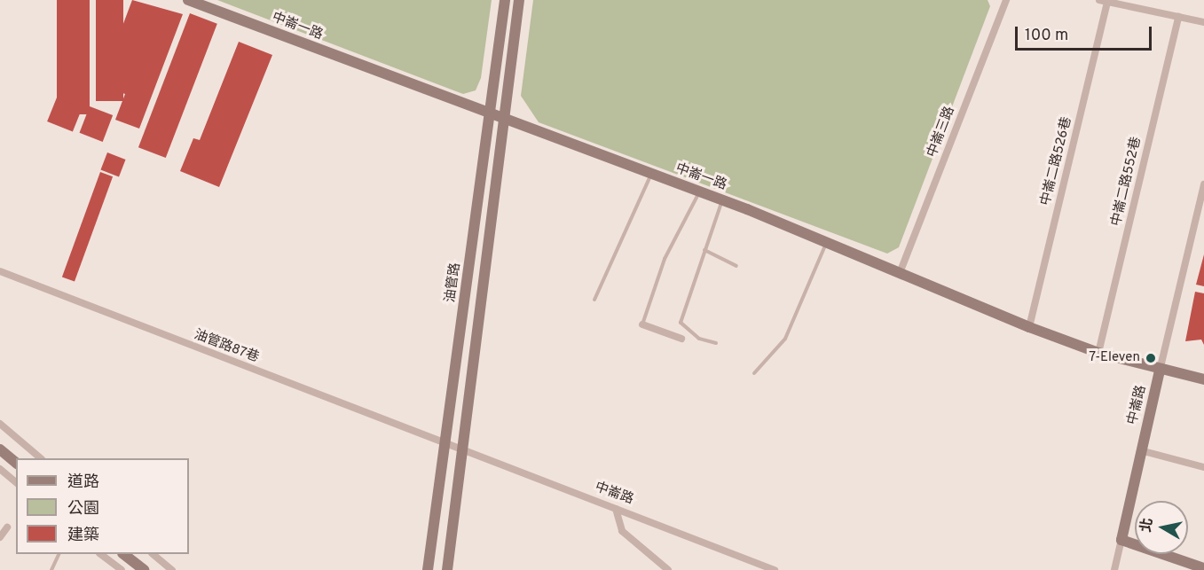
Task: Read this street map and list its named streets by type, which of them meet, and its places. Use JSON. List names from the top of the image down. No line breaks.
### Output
{"streets":{"street":["中崙一路","中崙三路","中崙二路526巷","中崙二路552巷","油管路","油管路87巷","中崙路"]},"crossings":[["中崙一路","中崙三路"],["中崙一路","中崙二路526巷"],["中崙一路","中崙二路552巷"],["中崙一路","油管路"],["中崙一路","中崙路"],["油管路","油管路87巷"],["油管路","中崙路"],["油管路87巷","中崙路"]],"places":["7-Eleven"],"legend":["道路","公園","建築"],"scale_bar":"100 m","north":"left"}
